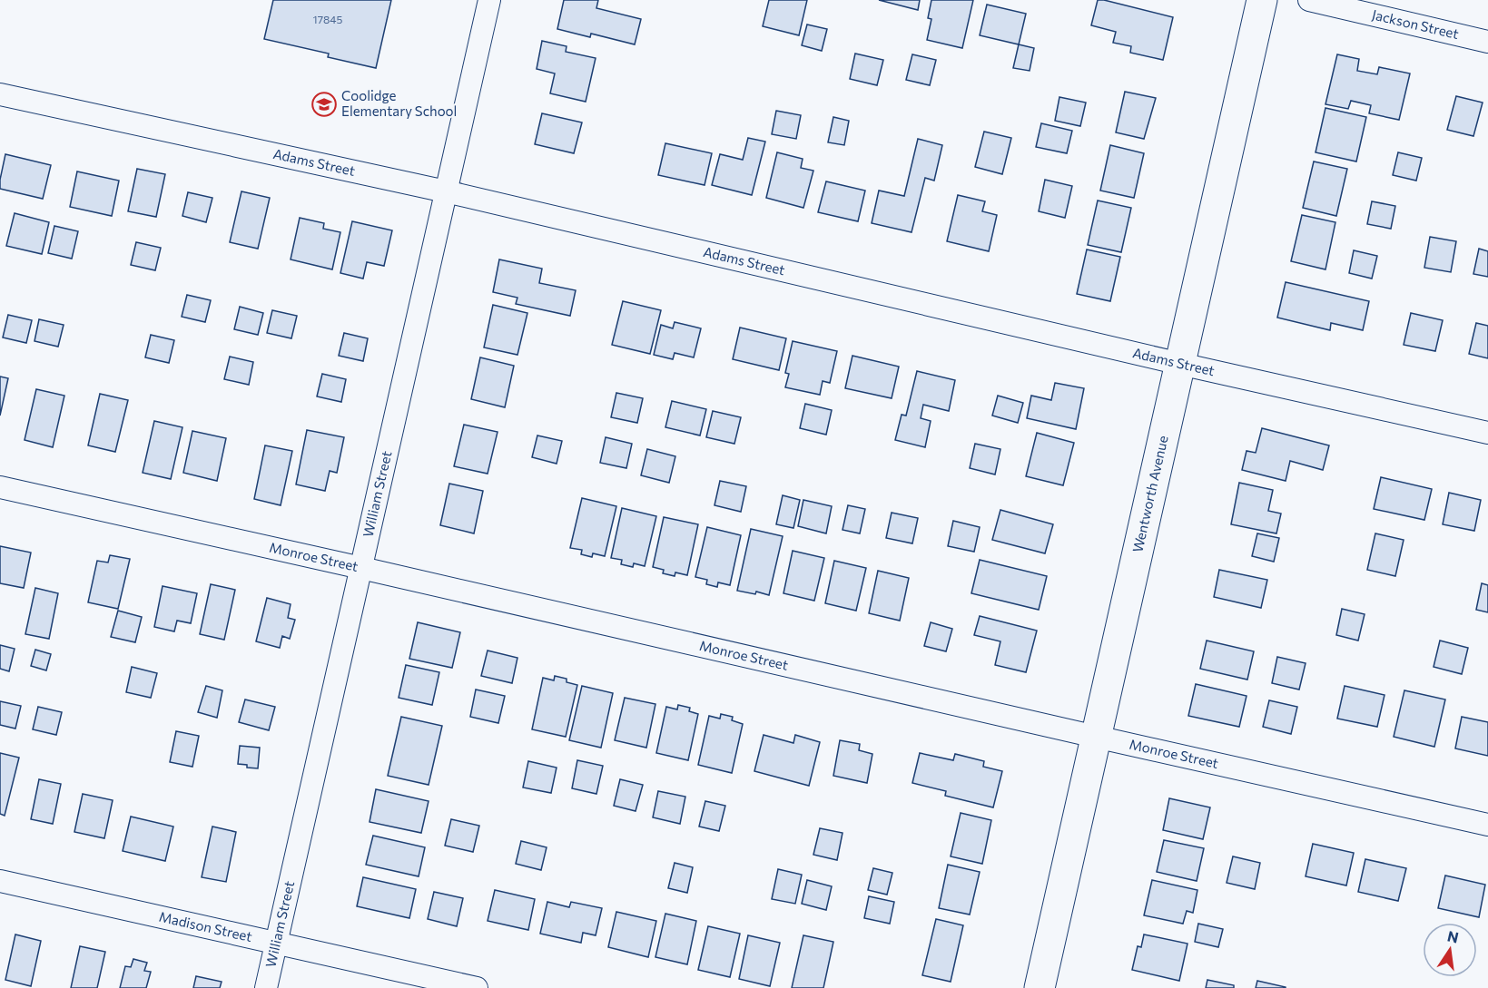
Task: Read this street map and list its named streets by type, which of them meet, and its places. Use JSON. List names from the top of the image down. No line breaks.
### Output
{"streets":{"street":["Jackson Street","Adams Street","William Street","Wentworth Avenue","Monroe Street","Madison Street"]},"crossings":[["Adams Street","William Street"],["Adams Street","Wentworth Avenue"],["William Street","Monroe Street"],["William Street","Madison Street"],["Wentworth Avenue","Monroe Street"]],"places":{"school or university":["Coolidge Elementary School"]},"house_numbers":["17845"],"north":"top"}
